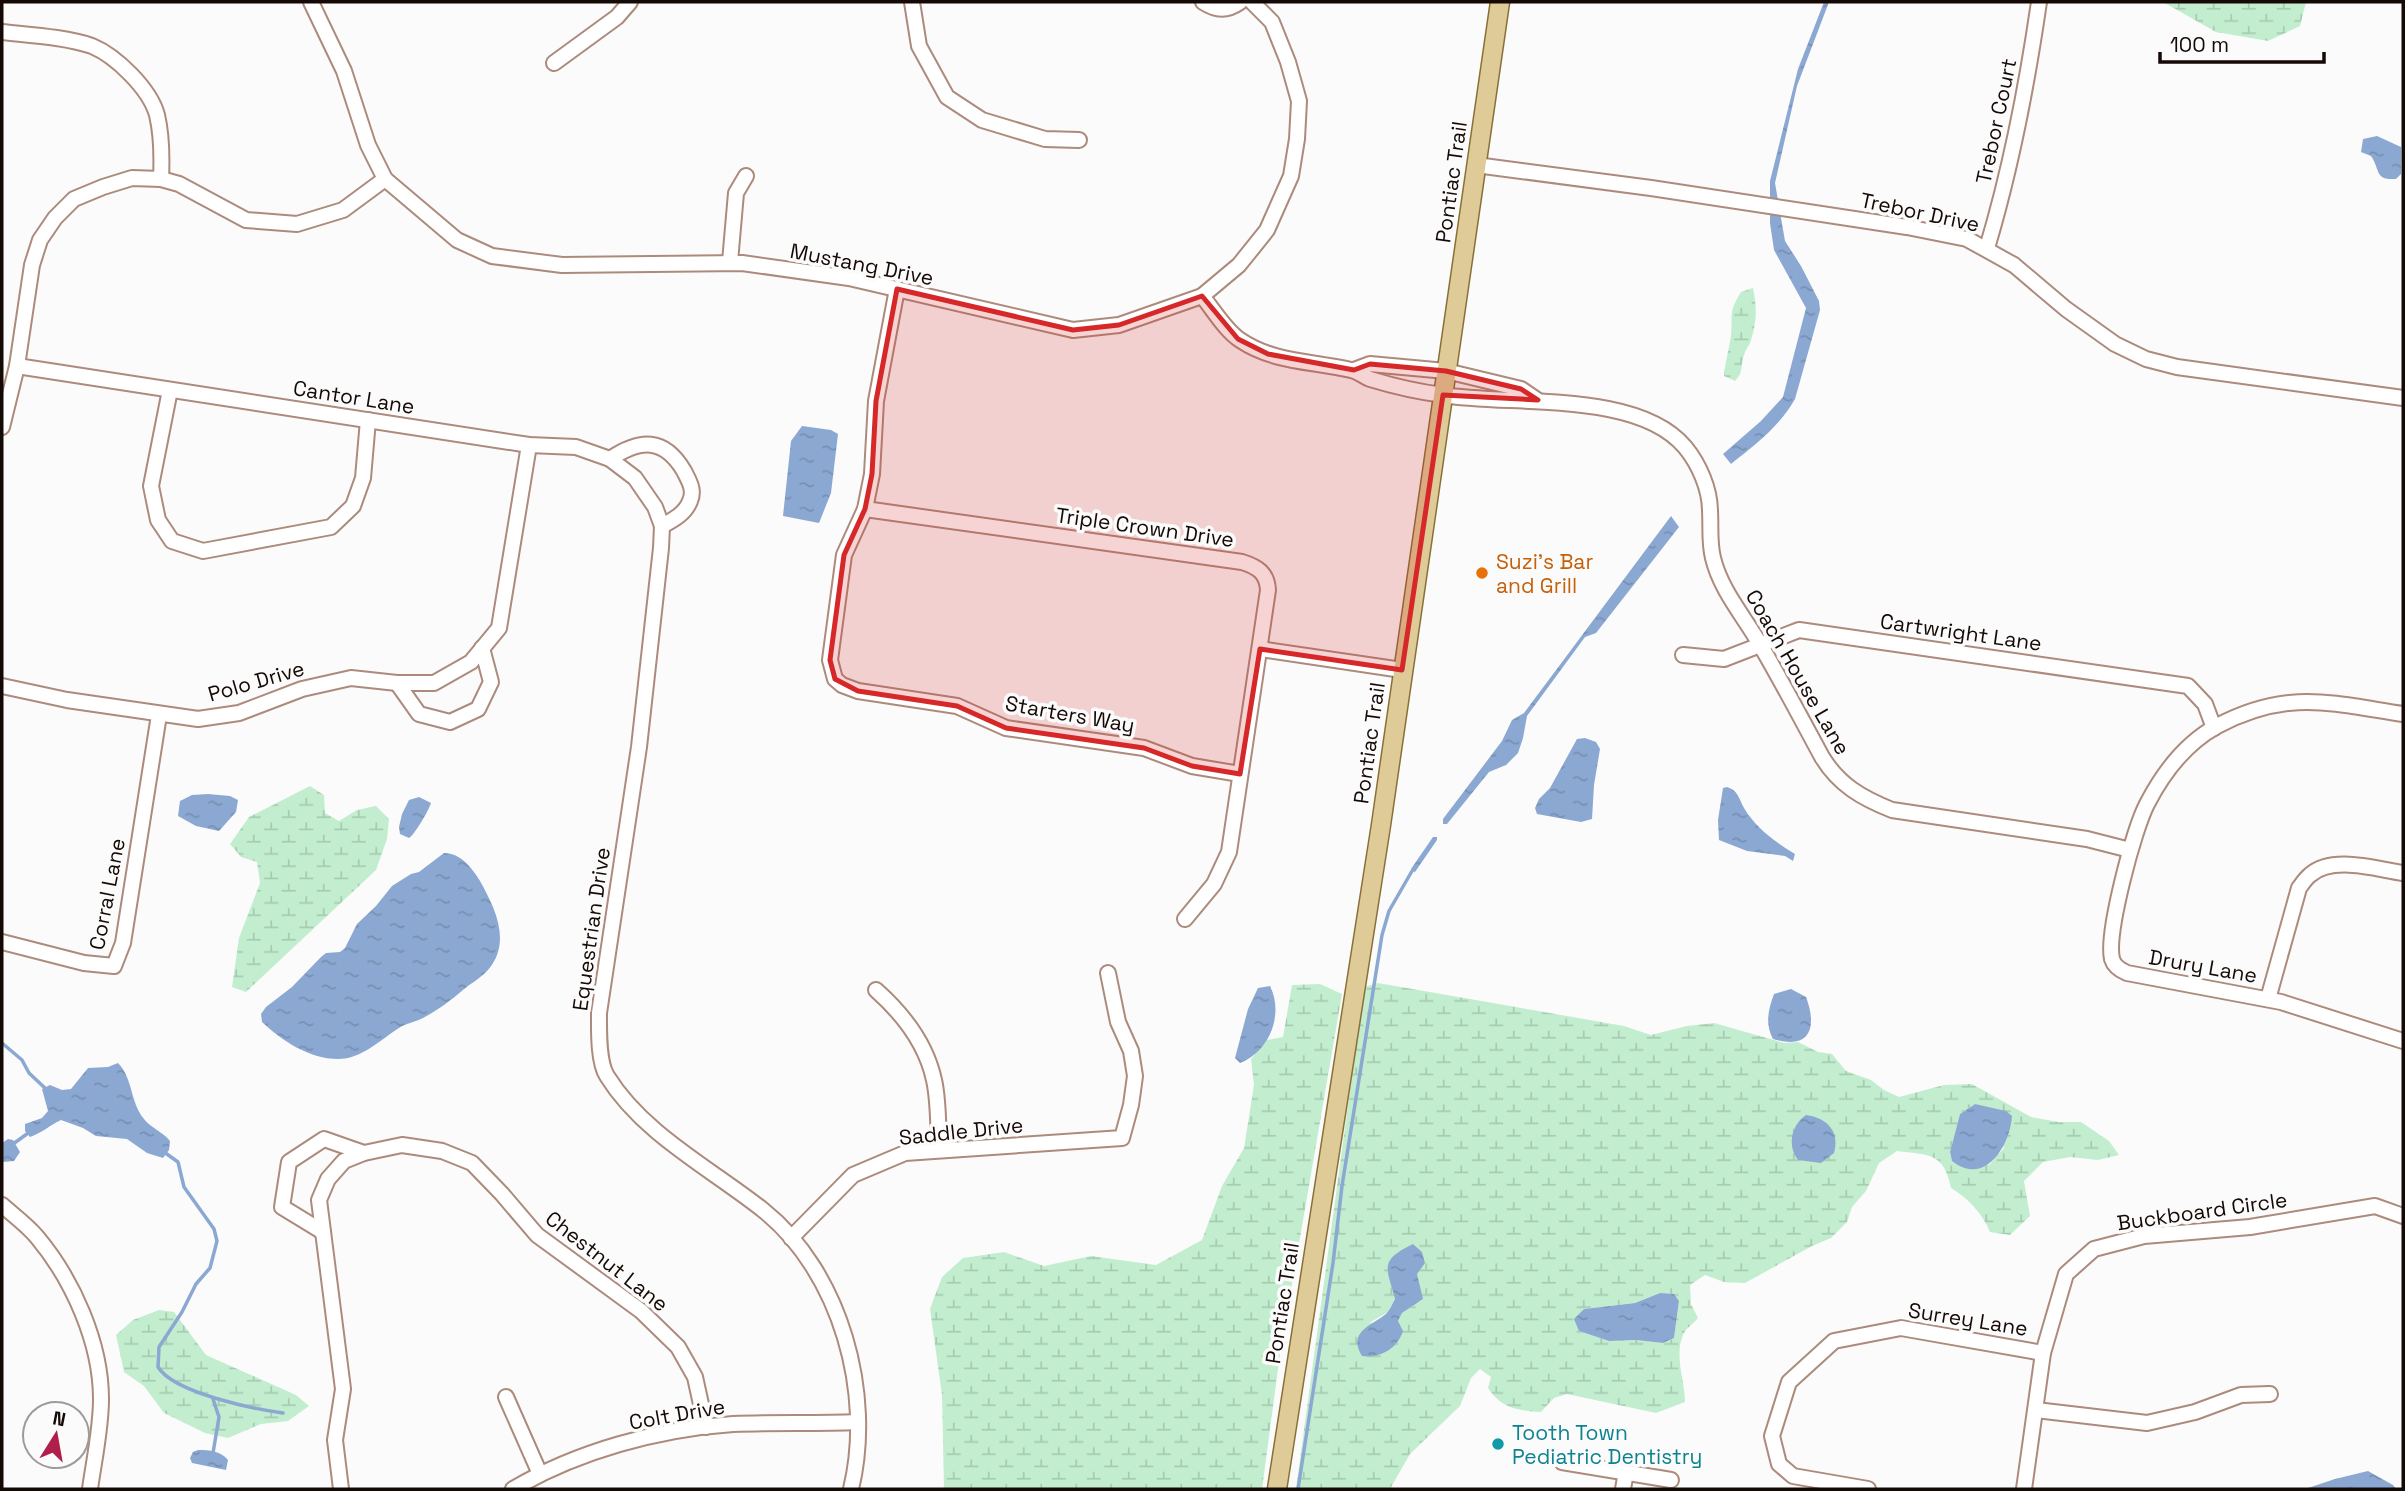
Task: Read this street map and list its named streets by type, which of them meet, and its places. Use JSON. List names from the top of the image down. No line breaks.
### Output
{"streets":{"main road":["Pontiac Trail"],"street":["Trebor Court","Trebor Drive","Mustang Drive","Cantor Lane","Triple Crown Drive","Cartwright Lane","Coach House Lane","Polo Drive","Starters Way","Corral Lane","Equestrian Drive","Drury Lane","Saddle Drive","Buckboard Circle","Chestnut Lane","Surrey Lane","Colt Drive"]},"crossings":[["Trebor Court","Trebor Drive"],["Pontiac Trail","Trebor Drive"],["Pontiac Trail","Coach House Lane"],["Mustang Drive","Starters Way"],["Cantor Lane","Polo Drive"],["Triple Crown Drive","Starters Way"],["Cartwright Lane","Coach House Lane"],["Coach House Lane","Drury Lane"],["Polo Drive","Corral Lane"],["Equestrian Drive","Saddle Drive"],["Equestrian Drive","Colt Drive"],["Buckboard Circle","Surrey Lane"],["Chestnut Lane","Colt Drive"]],"places":["Suzi's Bar and Grill","Tooth Town Pediatric Dentistry"],"scale_bar":"100 m","north":"top"}
